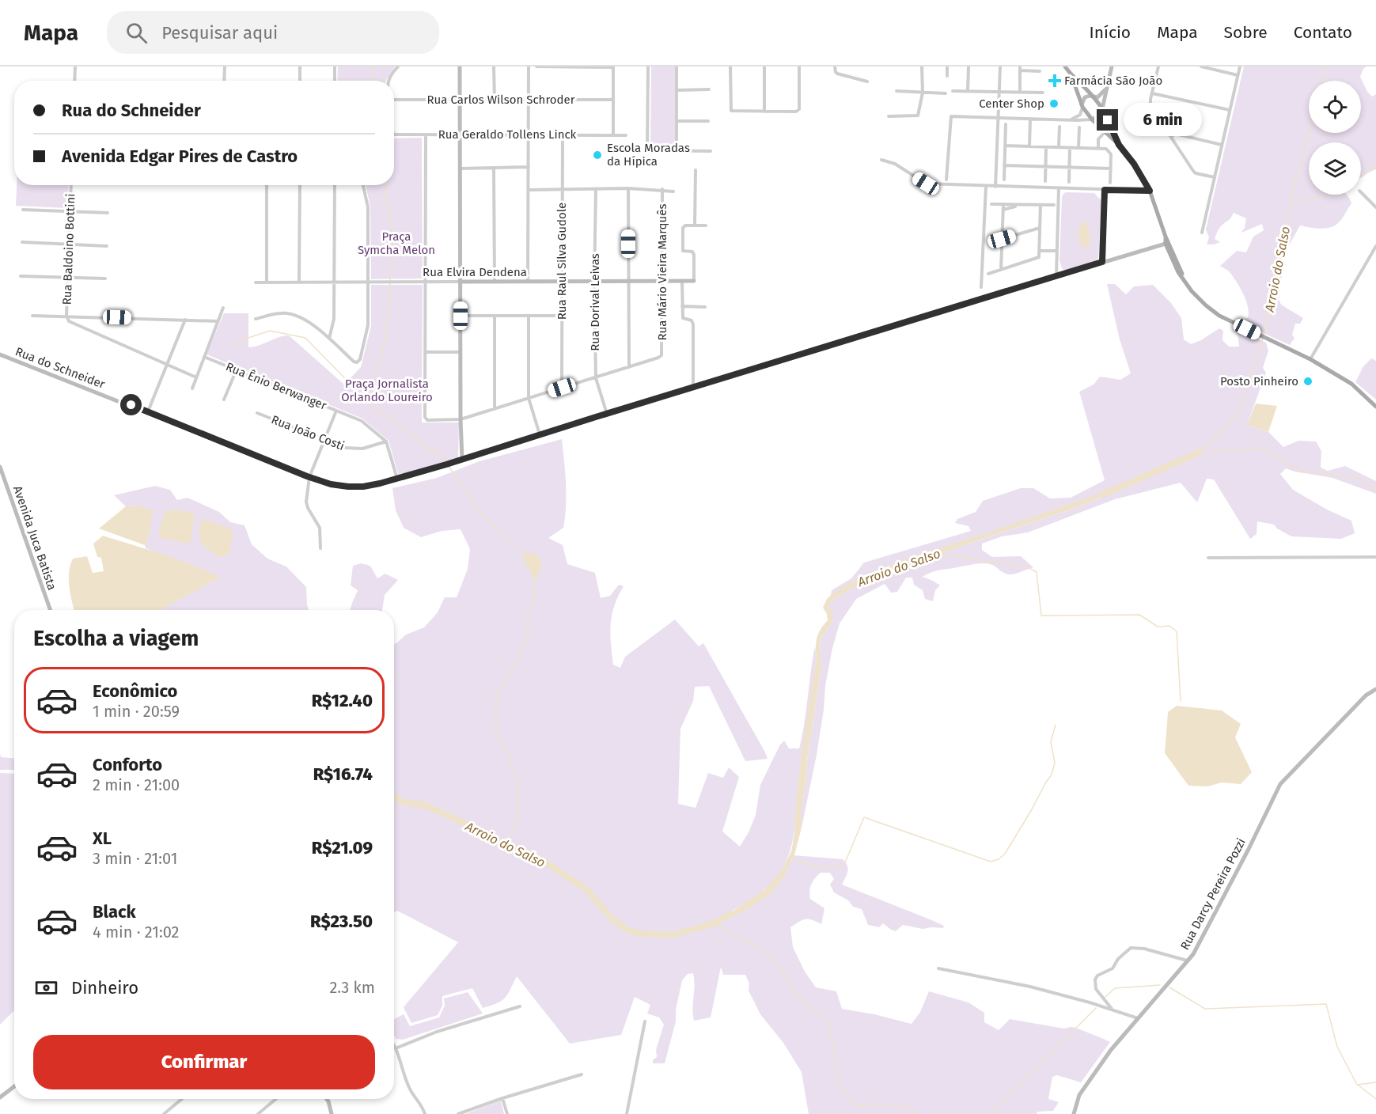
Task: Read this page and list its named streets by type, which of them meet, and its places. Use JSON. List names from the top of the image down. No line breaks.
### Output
{"streets":{"street":["Rua Carlos Wilson Schroder","Rua Geraldo Tollens Linck","Rua Baldoino Bottini","Rua Raul Silva Gudole","Rua Elvira Dendena","Rua Mário Vieira Marquês","Rua Dorival Leivas","Rua do Schneider","Rua Ênio Berwanger","Rua João Costi","Avenida Juca Batista","Rua Darcy Pereira Pozzi"]},"crossings":[["Rua Geraldo Tollens Linck","Rua Raul Silva Gudole"],["Rua Raul Silva Gudole","Rua Elvira Dendena"],["Rua Elvira Dendena","Rua Mário Vieira Marquês"],["Rua Elvira Dendena","Rua Dorival Leivas"],["Rua Dorival Leivas","Rua do Schneider"],["Rua Ênio Berwanger","Rua João Costi"]],"water":["Arroio do Salso"],"parks":["Praça Symcha Melon","Praça Jornalista Orlando Loureiro"],"places":{"health":["Farmácia São João"],"other":["Center Shop","Escola Moradas da Hípica","Posto Pinheiro"]},"page":{"header":"Mapa","search":"Pesquisar aqui","nav":["Início","Mapa","Sobre","Contato"],"banner":["Rua do Schneider","Avenida Edgar Pires de Castro"],"bubble":"6 min","heading":"Escolha a viagem","list":[{"name":"Econômico","note":"1 min · 20:59","value":"R$12.40"},{"name":"Conforto","note":"2 min · 21:00","value":"R$16.74"},{"name":"XL","note":"3 min · 21:01","value":"R$21.09"},{"name":"Black","note":"4 min · 21:02","value":"R$23.50"}],"pay":["Dinheiro","2.3 km"],"buttons":"Confirmar"}}
